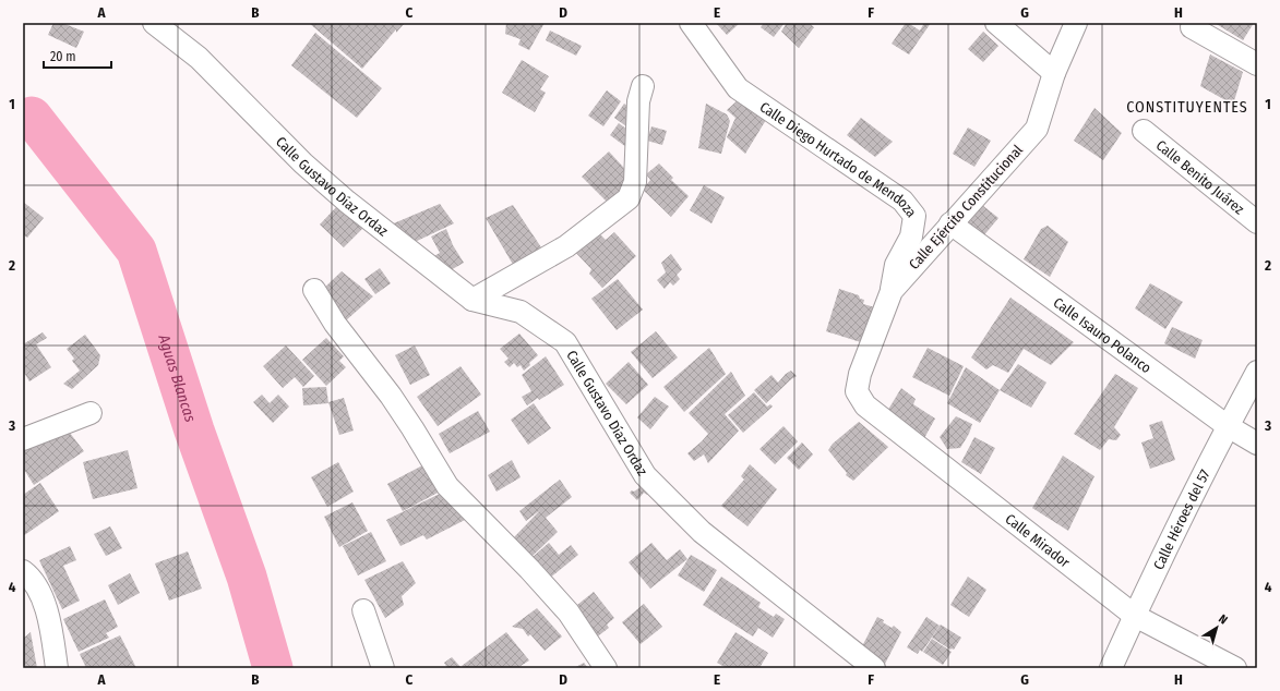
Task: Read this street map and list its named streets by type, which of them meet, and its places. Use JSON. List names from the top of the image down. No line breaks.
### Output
{"streets":{"street":["Calle Diego Hurtado de Mendoza","Calle Benito Juárez","Calle Gustavo Díaz Ordaz","Calle Ejército Constitucional","Calle Isauro Polanco","Calle Héroes del 57","Calle Mirador"]},"crossings":[["Calle Diego Hurtado de Mendoza","Calle Ejército Constitucional"],["Calle Ejército Constitucional","Calle Isauro Polanco"],["Calle Ejército Constitucional","Calle Mirador"],["Calle Isauro Polanco","Calle Héroes del 57"],["Calle Héroes del 57","Calle Mirador"]],"districts":["CONSTITUYENTES"],"water":["Aguas Blancas"],"scale_bar":"20 m","north":"top right","grid":{"columns":["A","B","C","D","E","F","G","H"],"rows":["1","2","3","4"]}}
